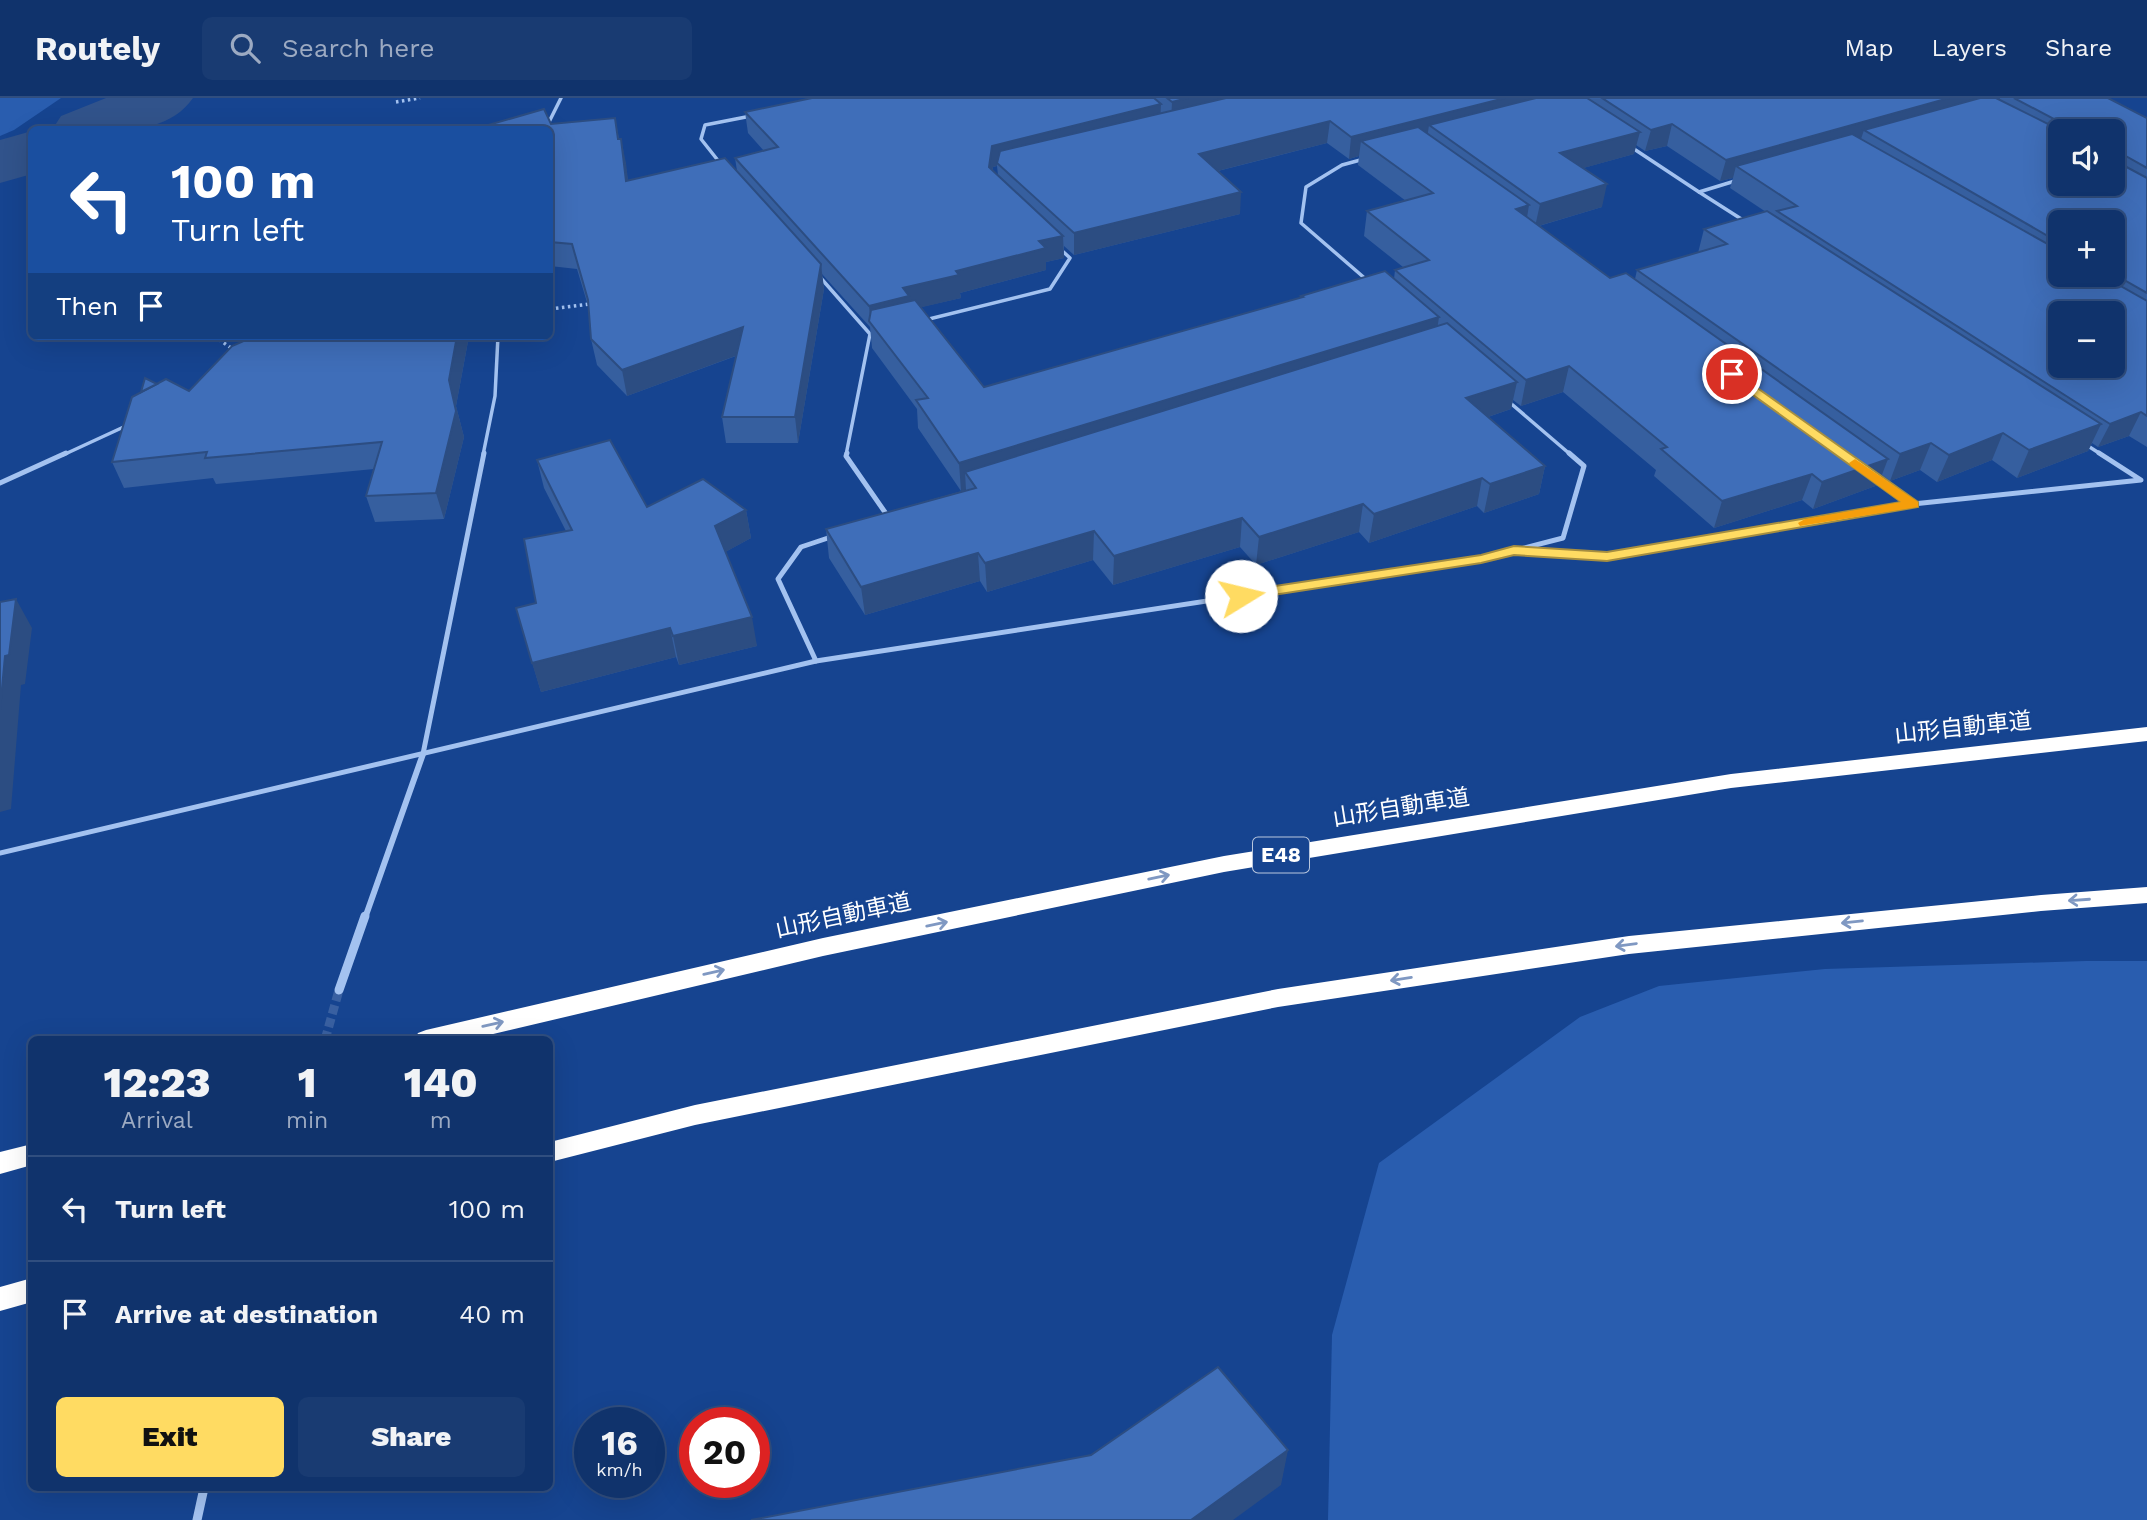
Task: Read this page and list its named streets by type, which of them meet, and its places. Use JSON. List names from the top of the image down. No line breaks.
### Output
{"streets":{"highway":["山形自動車道","E48"]},"page":{"header":"Routely","search":"Search here","nav":["Map","Layers","Share"],"map_buttons":["+","−"],"turn":["100 m","Turn left"],"then":"Then","eta":["12:23","Arrival","1","min","140","m"],"list":[{"name":"Turn left","value":"100 m"},{"name":"Arrive at destination","value":"40 m"}],"buttons":["Exit","Share"],"speed":"16 km/h","limit":"20"}}
